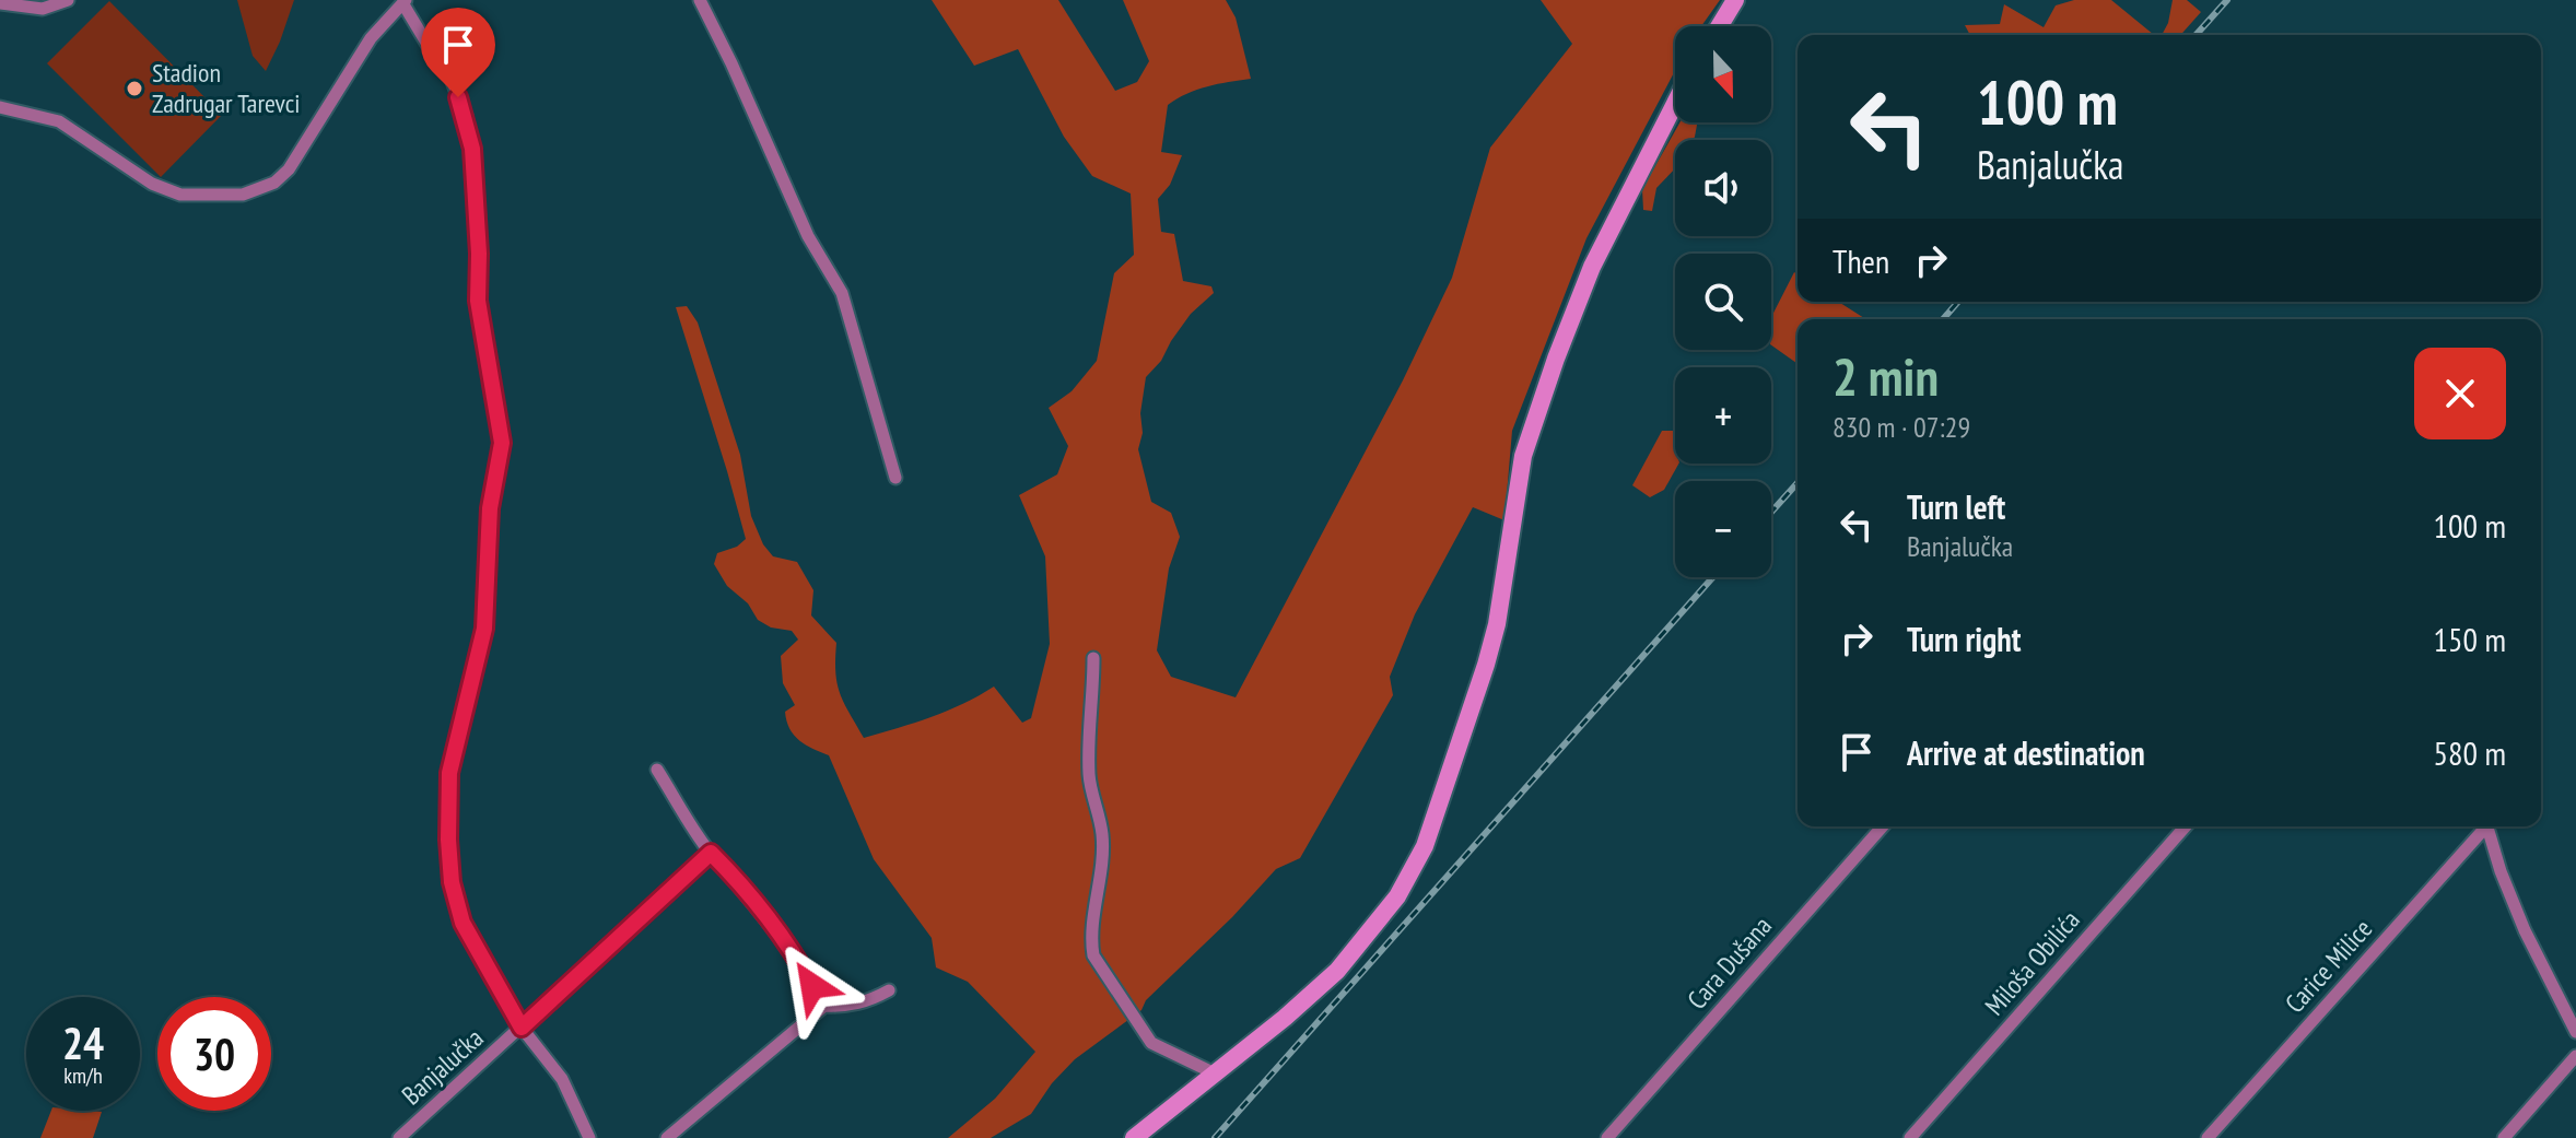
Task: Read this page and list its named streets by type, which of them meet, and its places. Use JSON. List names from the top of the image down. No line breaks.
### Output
{"streets":{"street":["Cara Dušana","Miloša Obilića","Carice Milice","Banjalučka"]},"places":["Stadion Zadrugar Tarevci"],"north":"bottom","page":{"map_buttons":["+","−"],"turn":["100 m","Banjalučka"],"then":"Then","heading":["2 min","830 m · 07:29"],"list":[{"name":"Turn left","note":"Banjalučka","value":"100 m"},{"name":"Turn right","value":"150 m"},{"name":"Arrive at destination","value":"580 m"}],"speed":"24 km/h","limit":"30"}}
